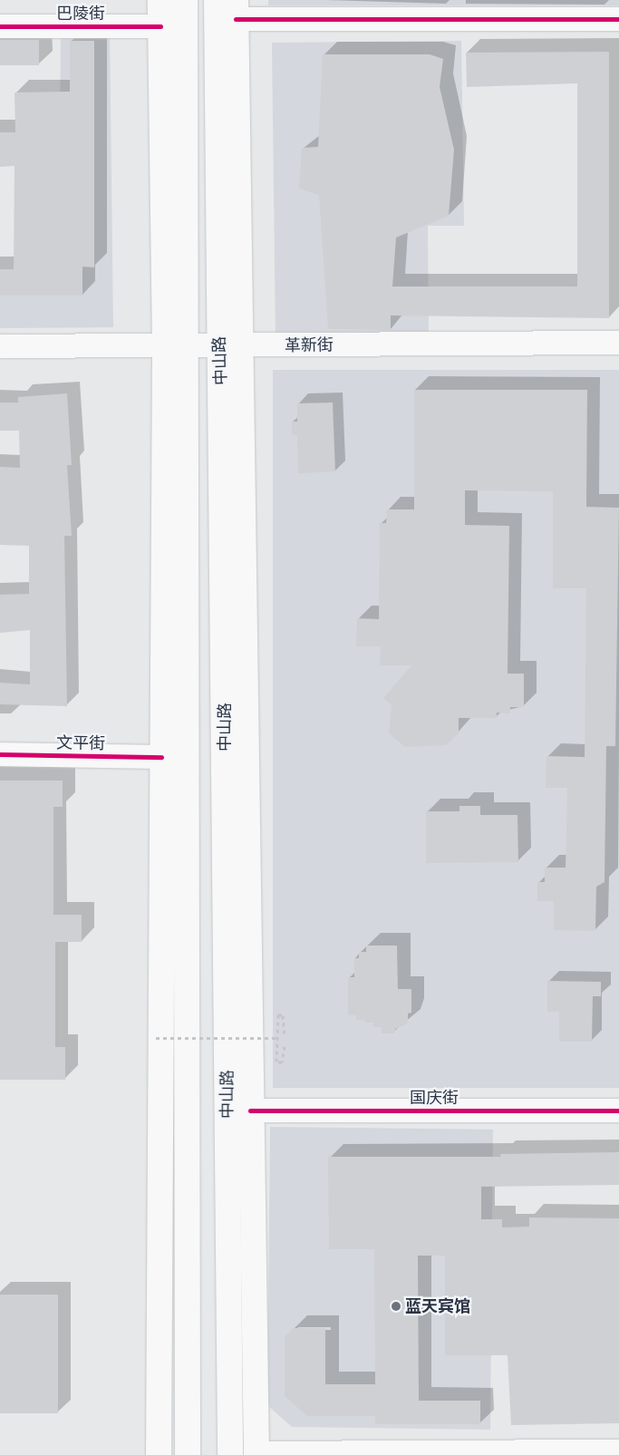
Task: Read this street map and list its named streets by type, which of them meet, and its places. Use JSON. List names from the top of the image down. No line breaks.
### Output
{"streets":{"main road":["中山路"],"street":["巴陵街","革新街","文平街","国庆街"]},"crossings":[["革新街","中山路"]],"places":["蓝天宾馆"]}
